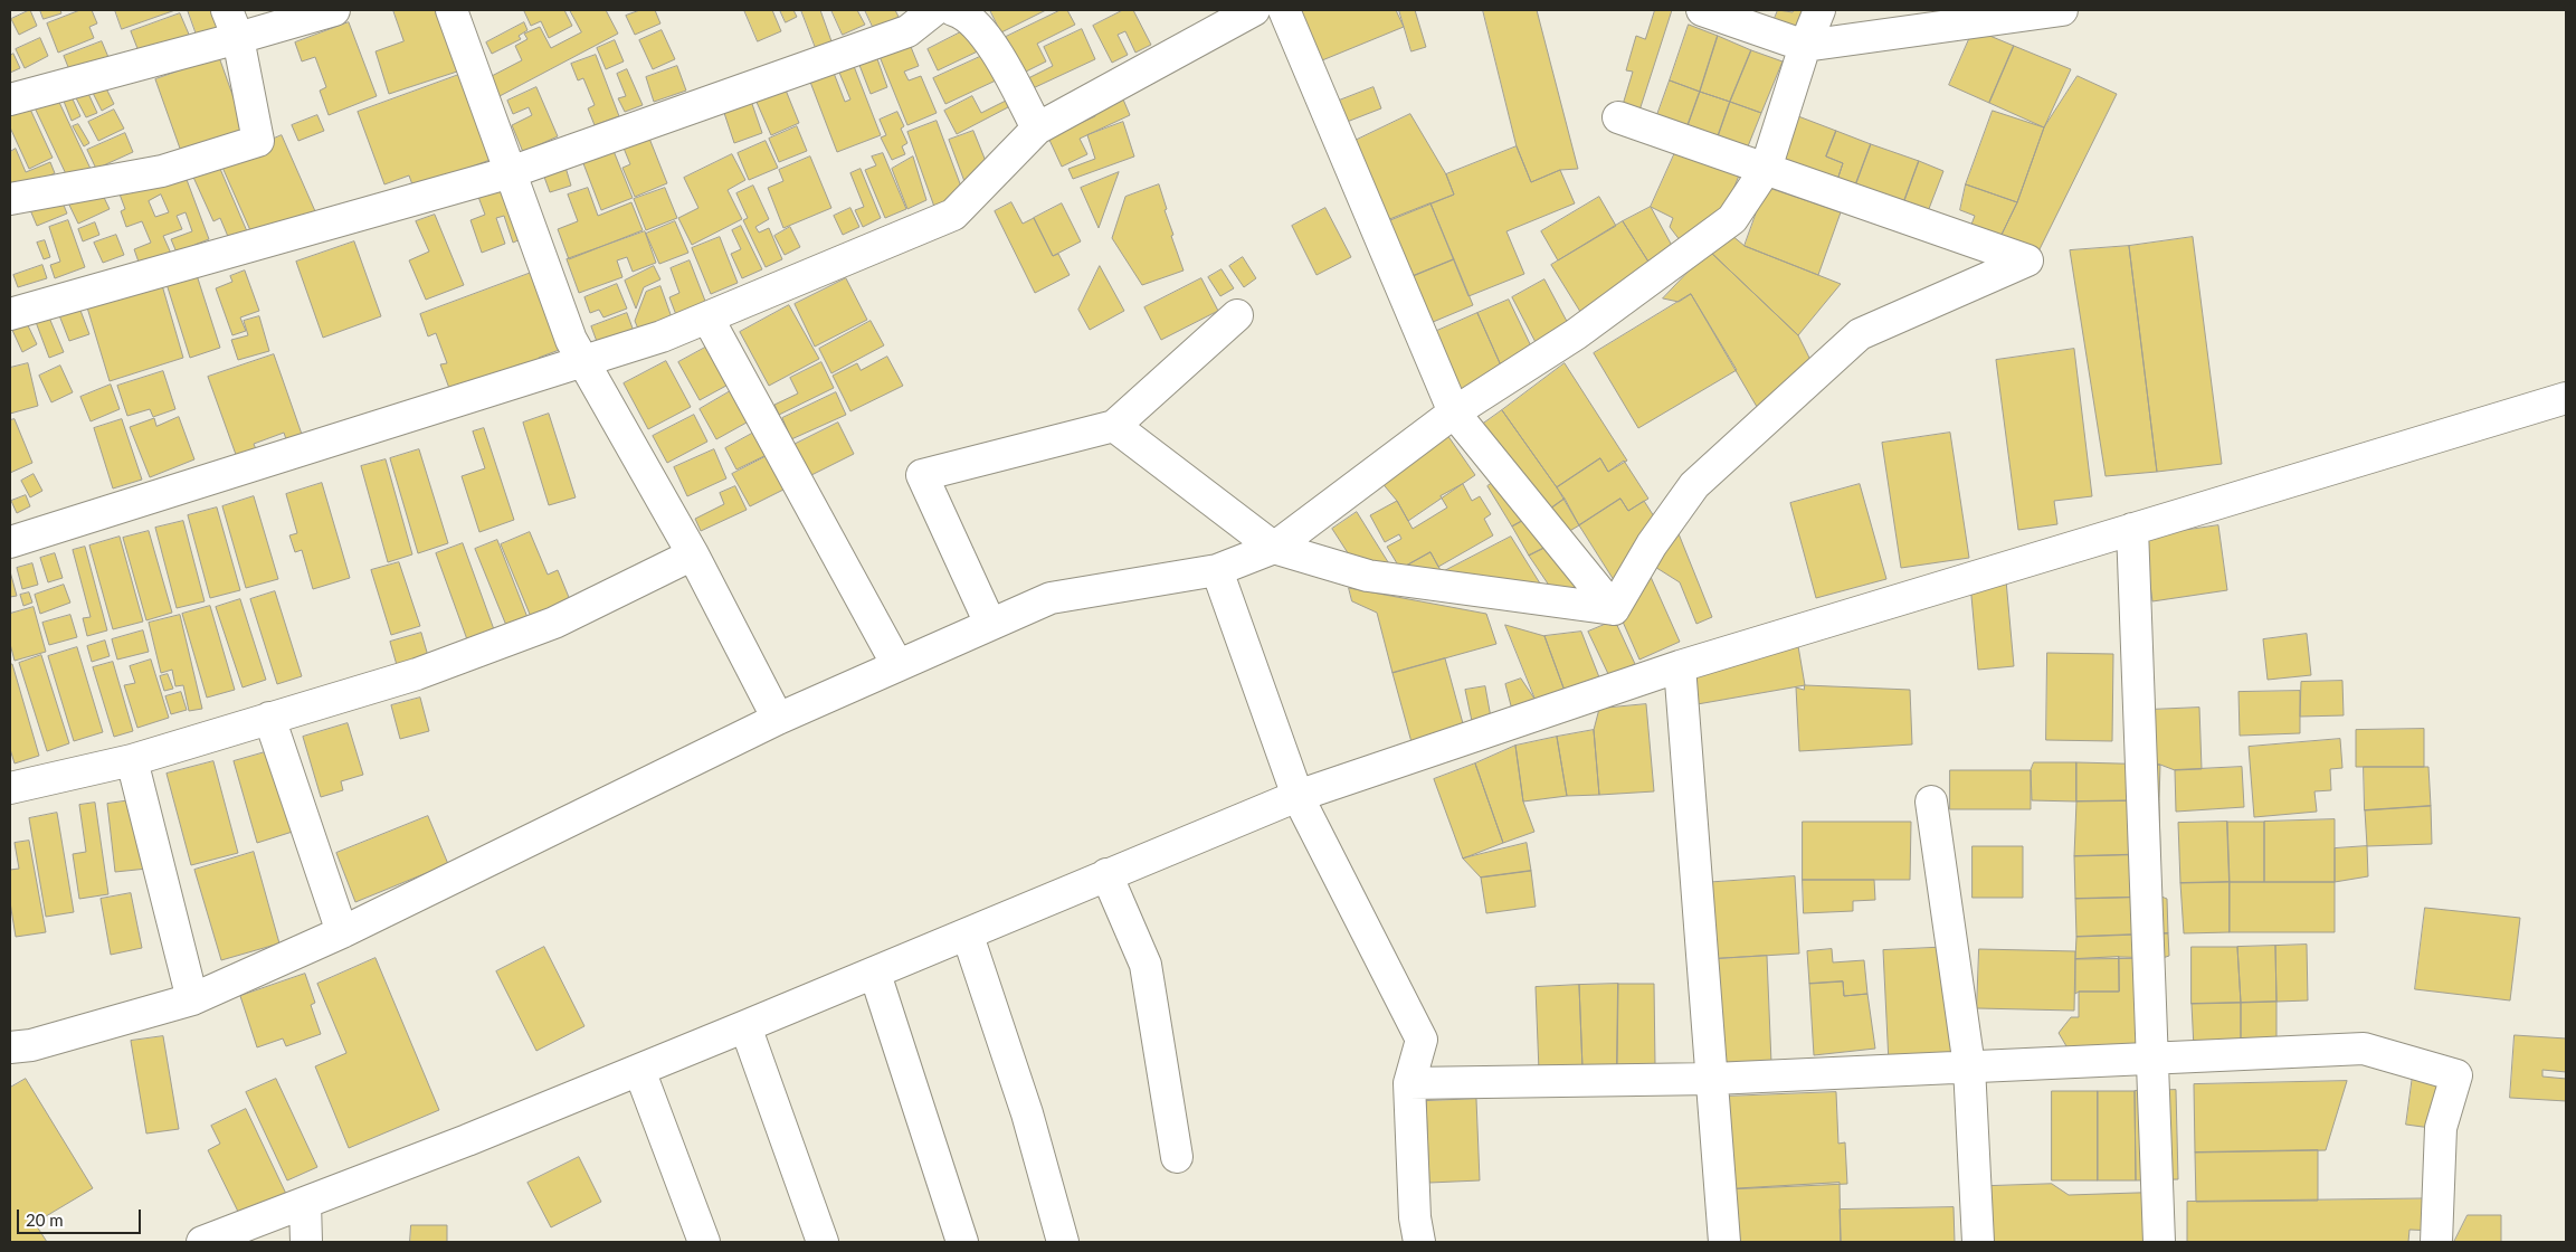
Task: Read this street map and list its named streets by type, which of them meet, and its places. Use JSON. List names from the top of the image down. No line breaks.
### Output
{"scale_bar":"20 m"}
